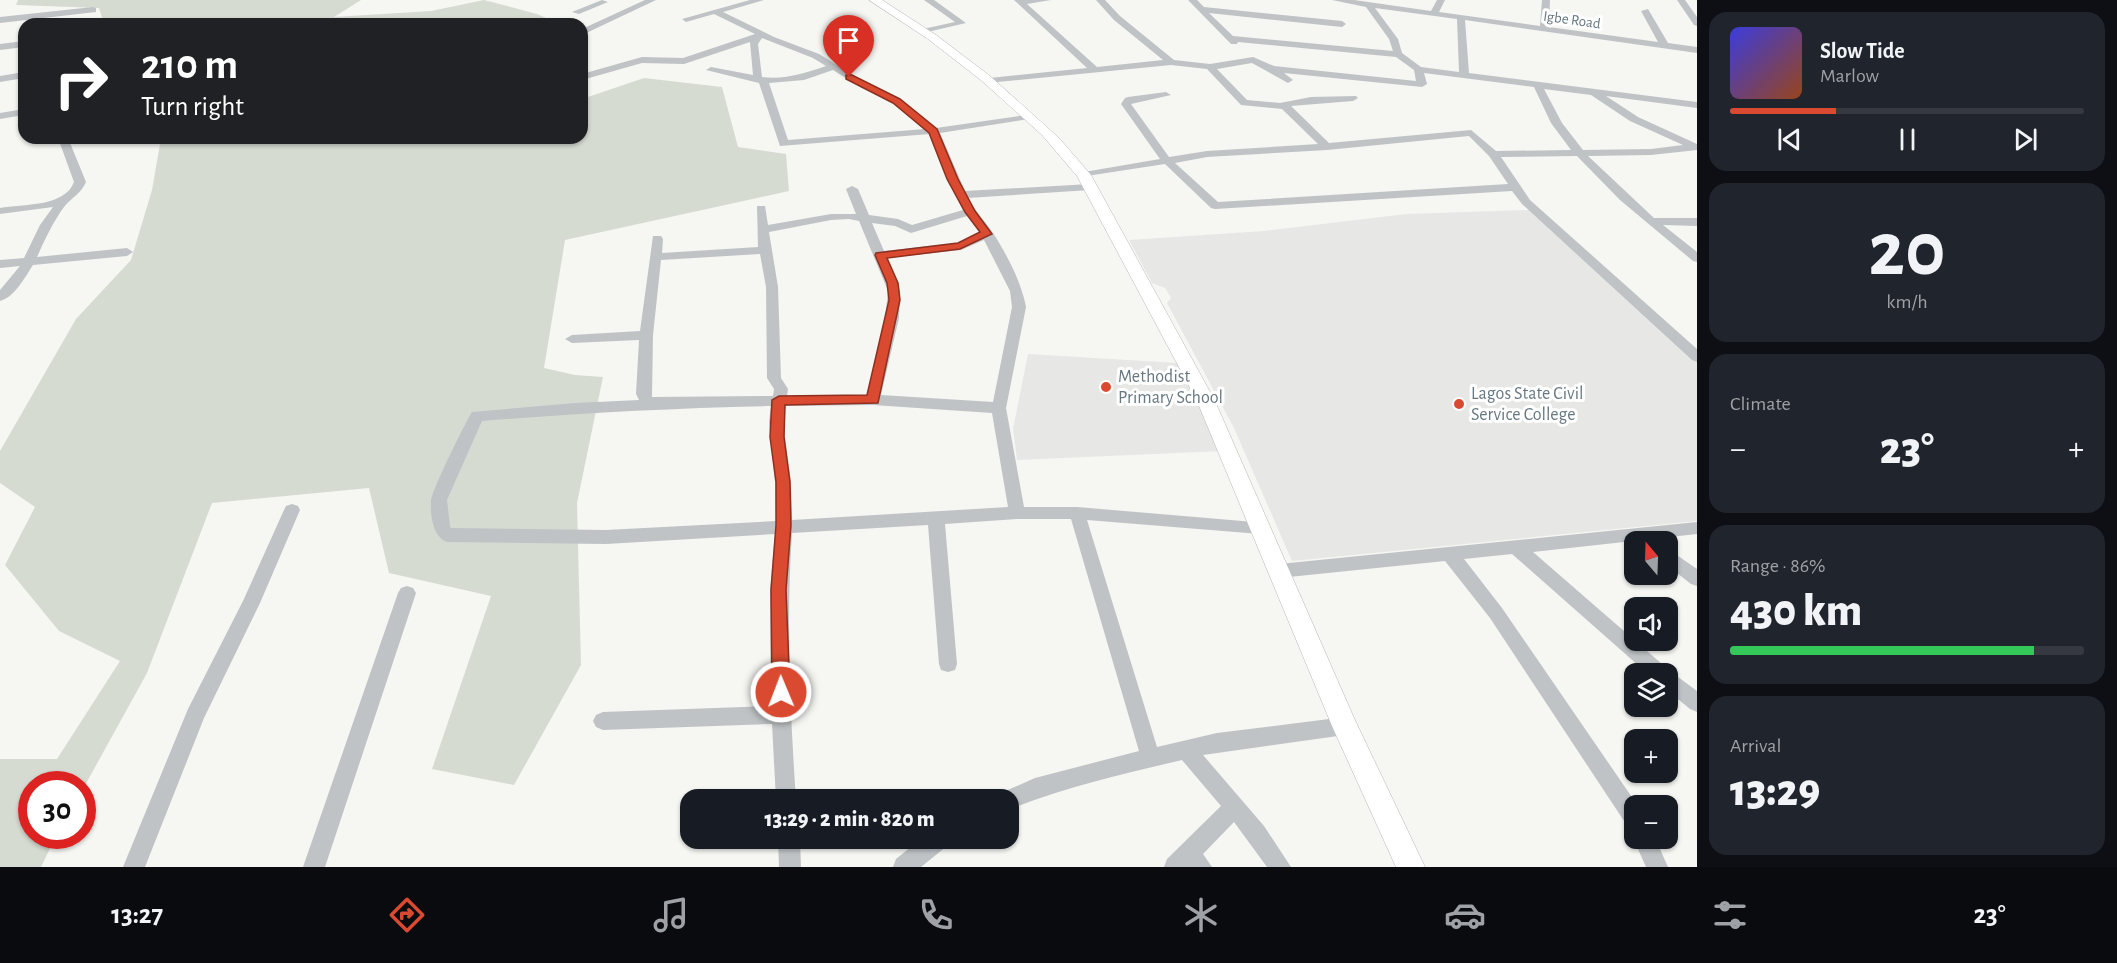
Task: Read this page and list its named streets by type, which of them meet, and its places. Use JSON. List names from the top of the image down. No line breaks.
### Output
{"streets":{"street":["Igbe Road"]},"places":["Methodist Primary School","Lagos State Civil Service College"],"north":"top","page":{"turn":["210 m","Turn right"],"song":["Slow Tide","Marlow"],"tile":[["20","km/h"],"Climate",["Range · 86%","430 km"],["Arrival","13:29"]],"heat":["−","23°","+"],"map_buttons":["+","−"],"limit":"30","trip":"13:29 · 2 min · 820 m","tabs":["13:27","23°"]}}
